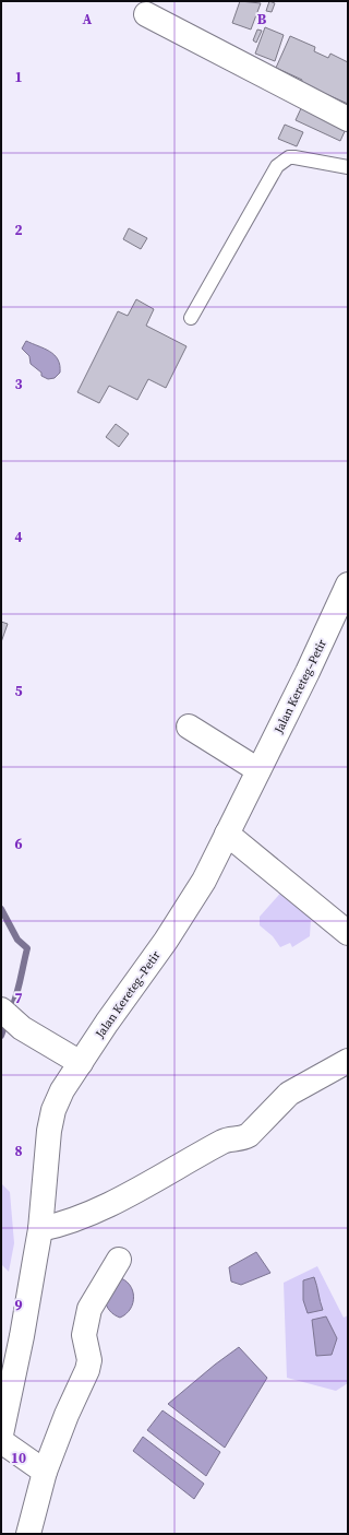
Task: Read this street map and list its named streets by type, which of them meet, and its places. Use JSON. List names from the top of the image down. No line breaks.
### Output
{"streets":{"street":["Jalan Kereteg–Petir"]},"grid":{"columns":["A","B"],"rows":["1","2","3","4","5","6","7","8","9","10"]}}
